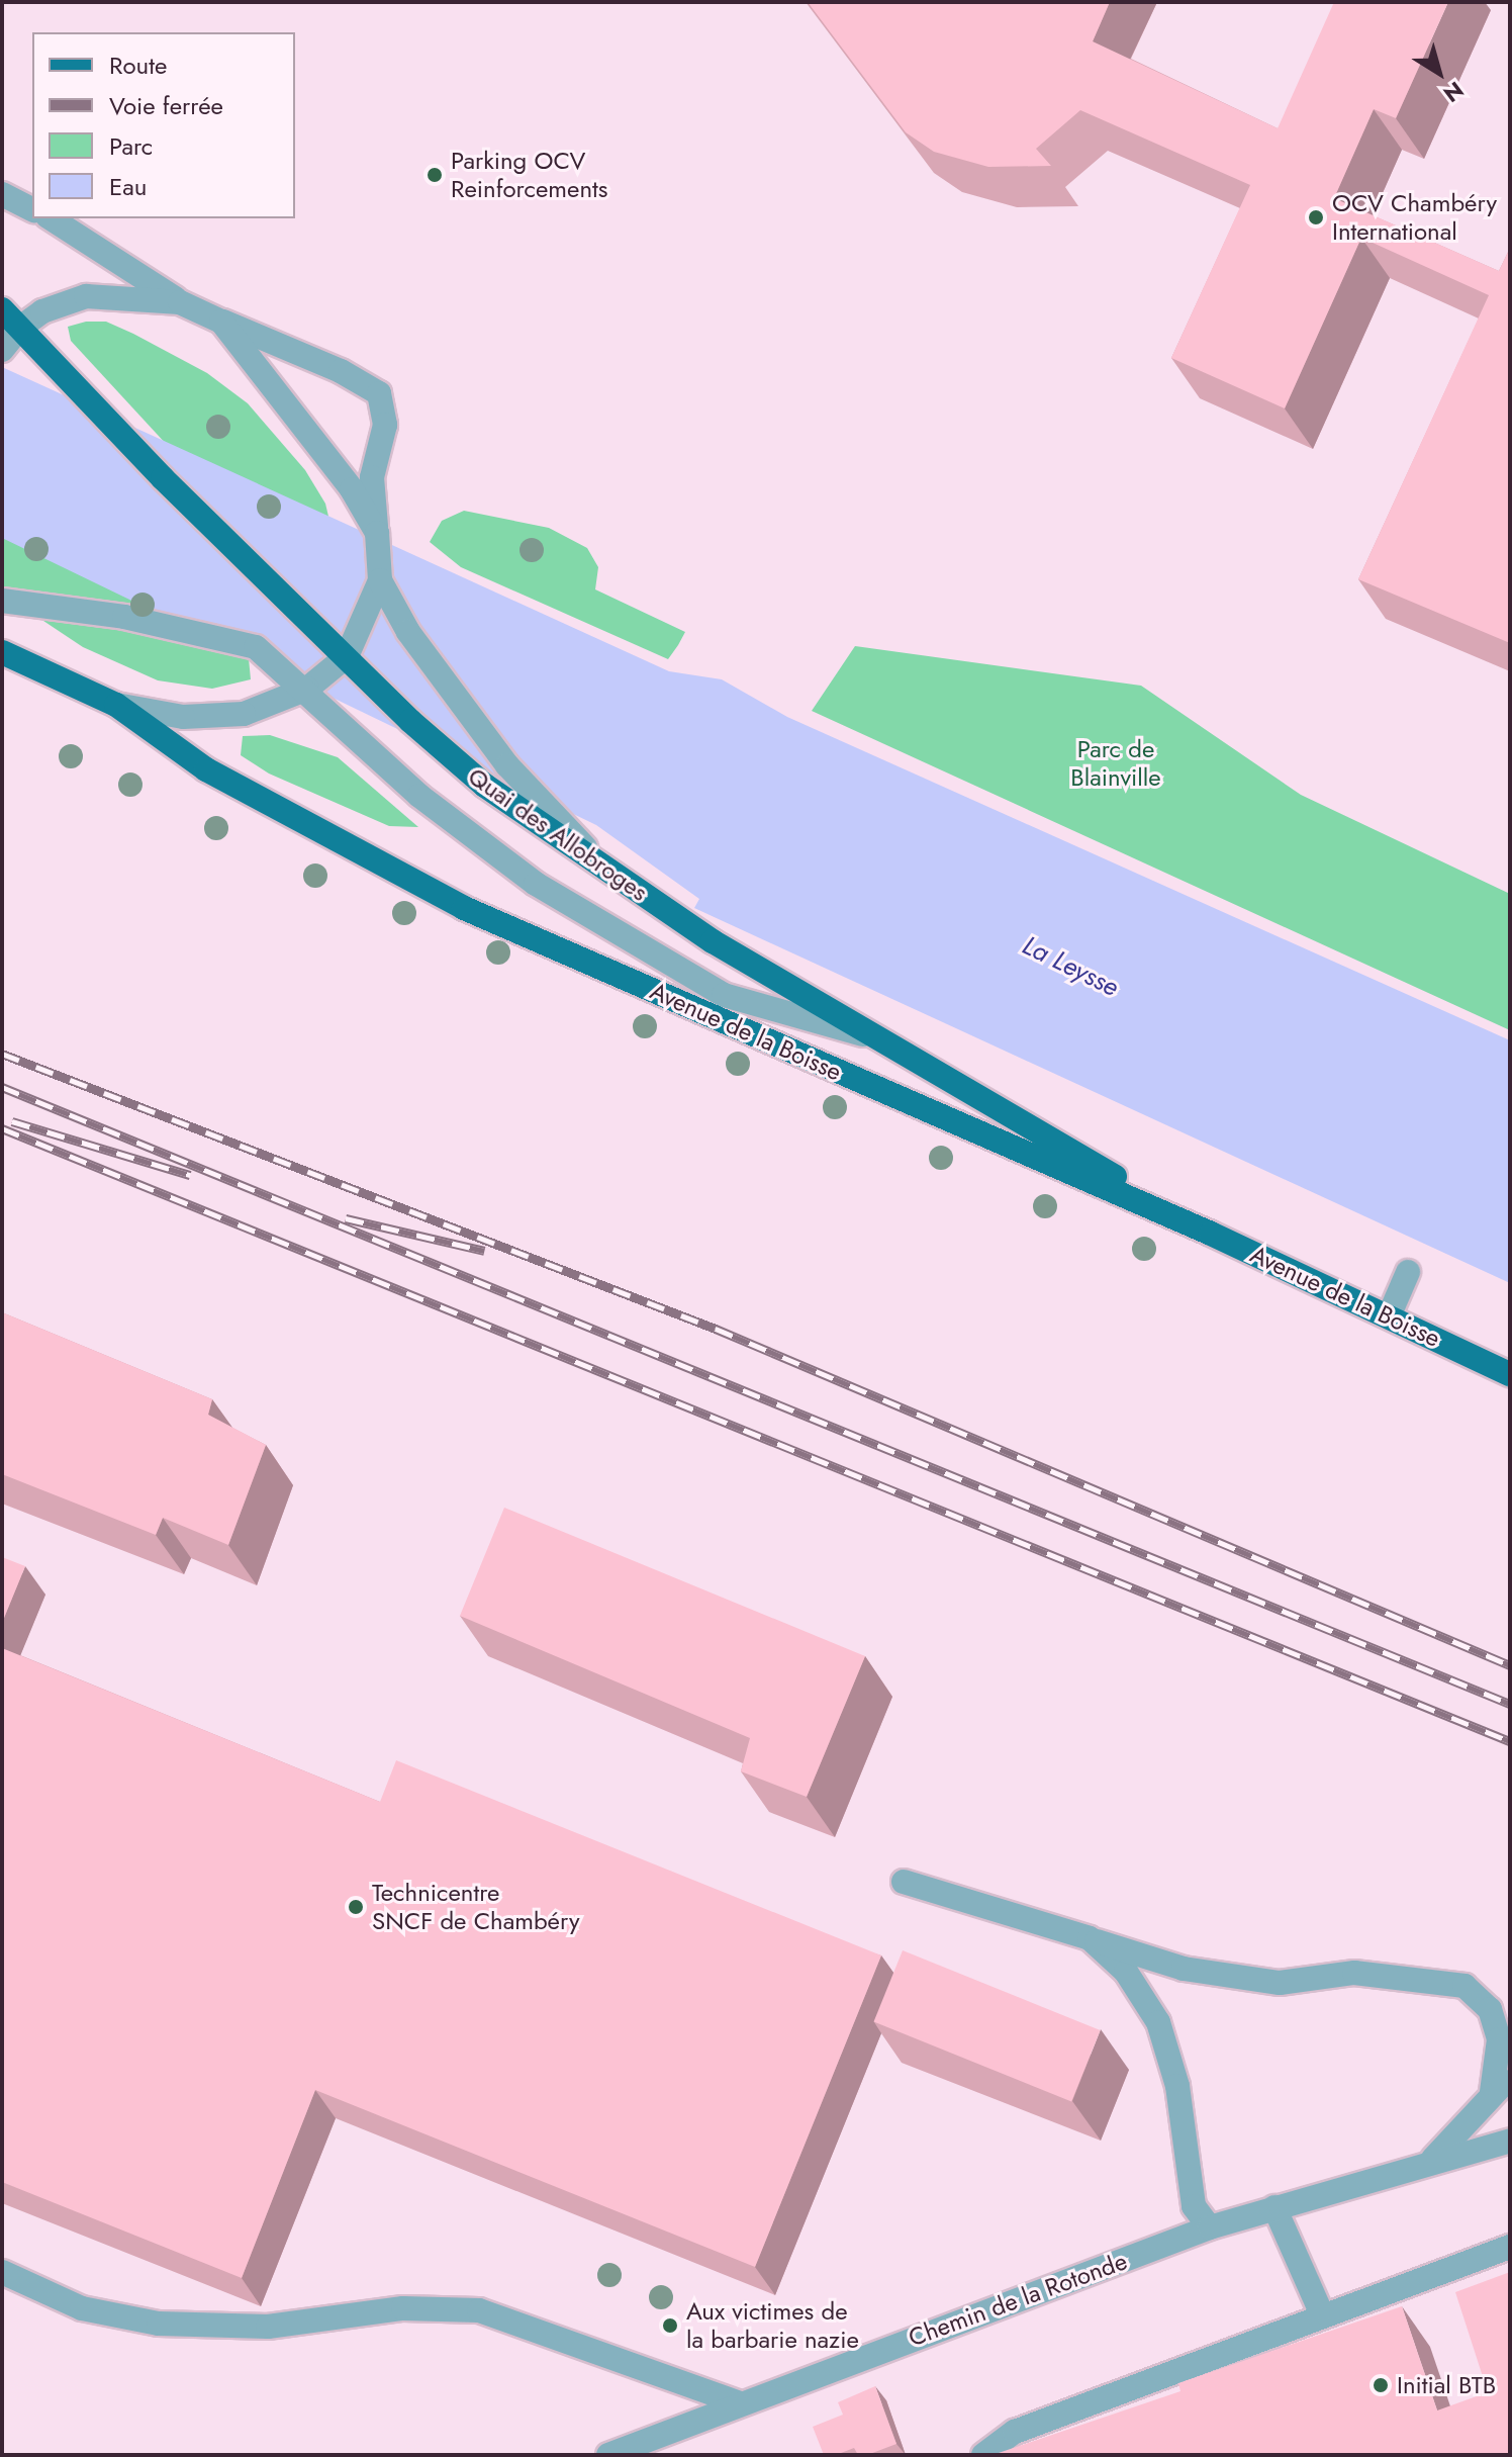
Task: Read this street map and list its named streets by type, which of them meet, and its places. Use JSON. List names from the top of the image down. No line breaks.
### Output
{"streets":{"main road":["Quai des Allobroges","Avenue de la Boisse"],"street":["Chemin de la Rotonde"]},"crossings":[["Quai des Allobroges","Avenue de la Boisse"]],"water":["La Leysse"],"parks":["Parc de Blainville"],"places":["Parking OCV Reinforcements","OCV Chambéry International","Technicentre SNCF de Chambéry","Aux victimes de la barbarie nazie","Initial BTB"],"legend":["Route","Voie ferrée","Parc","Eau"],"north":"bottom right"}
